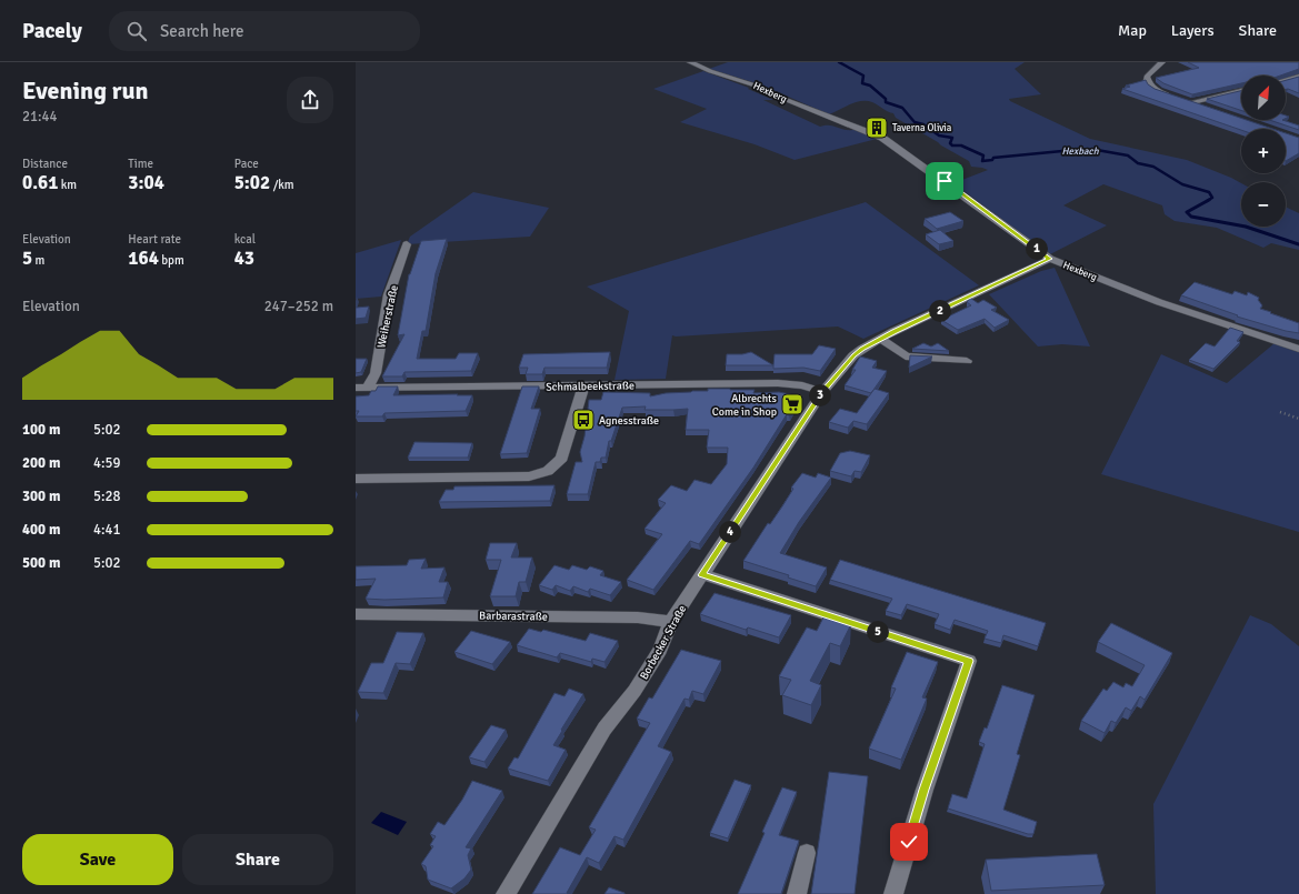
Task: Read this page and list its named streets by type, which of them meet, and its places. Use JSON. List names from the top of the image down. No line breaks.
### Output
{"streets":{"street":["Hexberg","Weiherstraße","Schmalbeekstraße","Barbarastraße","Borbecker Straße"]},"crossings":[["Hexberg","Borbecker Straße"],["Weiherstraße","Schmalbeekstraße"],["Schmalbeekstraße","Borbecker Straße"],["Barbarastraße","Borbecker Straße"]],"water":["Hexbach"],"places":{"building":["Taverna Olivia"],"supermarket":["Albrechts Come in Shop"],"bus stop":["Agnesstraße"]},"north":"top right","page":{"header":"Pacely","search":"Search here","nav":["Map","Layers","Share"],"heading":["Evening run","21:44"],"map_buttons":["+","−"],"stats":[["Distance","0.61 km"],["Time","3:04"],["Pace","5:02 /km"],["Elevation","5 m"],["Heart rate","164 bpm"],["kcal","43"]],"pins":["1","2","3","4","5"],"chart":["Elevation","247–252 m"],"list":[{"name":"100 m","note":"5:02"},{"name":"200 m","note":"4:59"},{"name":"300 m","note":"5:28"},{"name":"400 m","note":"4:41"},{"name":"500 m","note":"5:02"}],"buttons":["Save","Share"]}}
